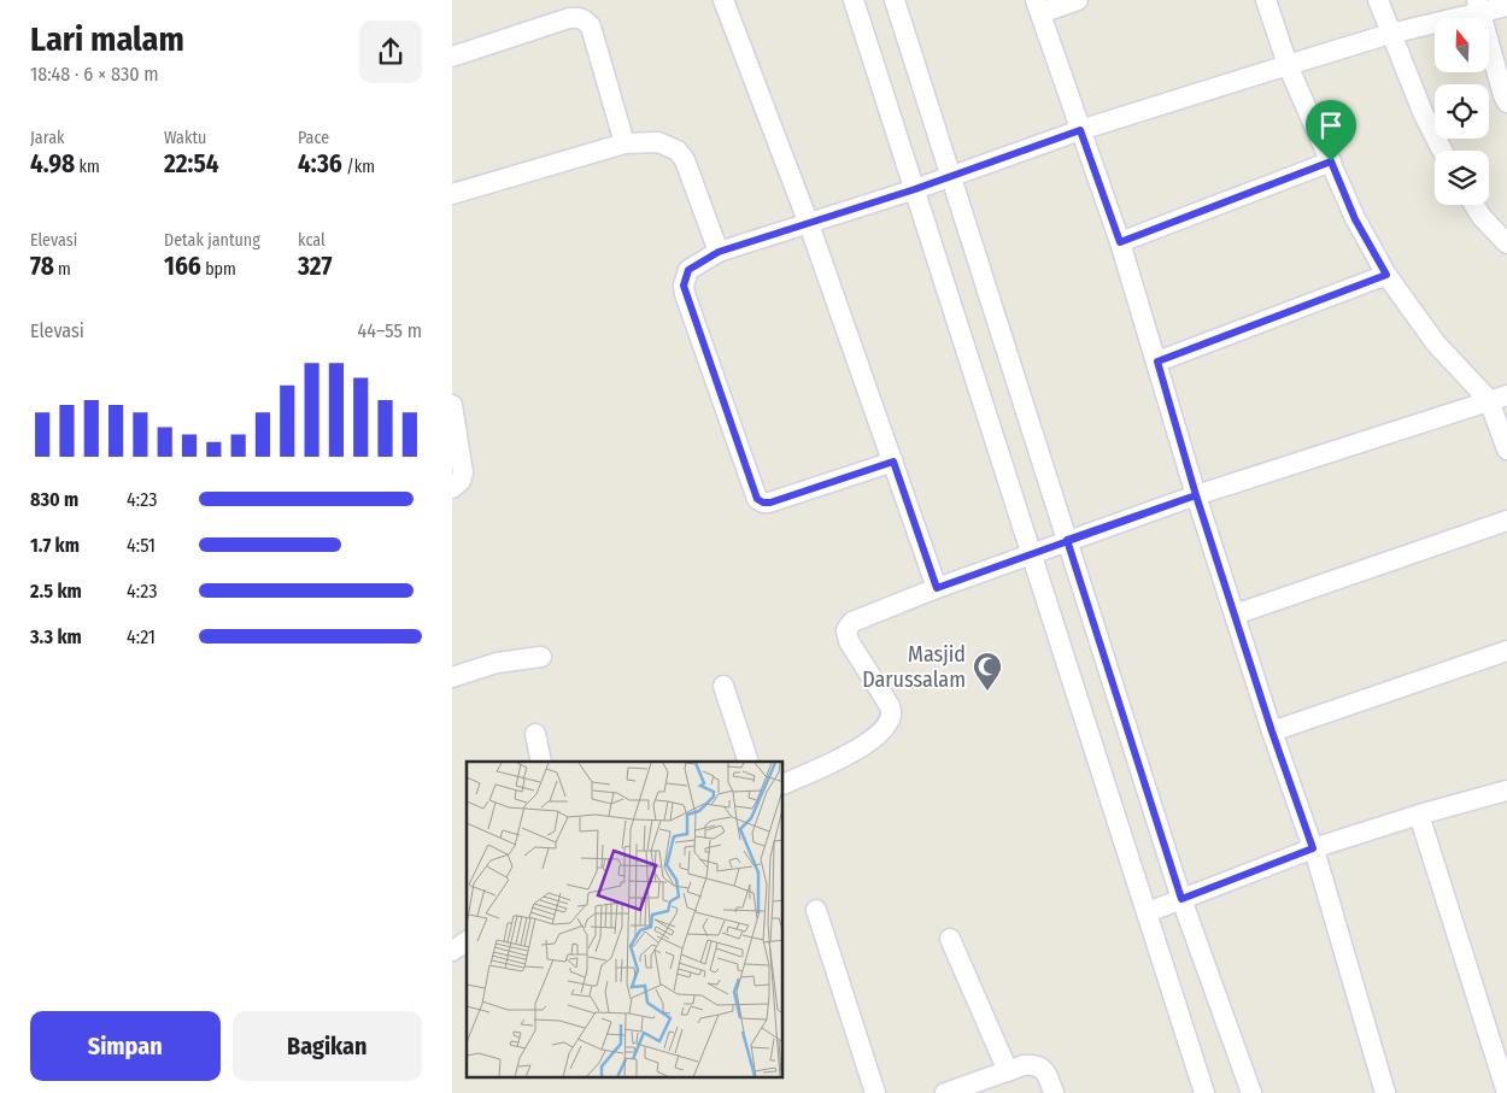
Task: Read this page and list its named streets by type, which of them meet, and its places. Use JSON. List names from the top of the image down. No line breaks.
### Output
{"places":{"mosque":["Masjid Darussalam"]},"north":"top","page":{"heading":["Lari malam","18:48 · 6 × 830 m"],"stats":[["Jarak","4.98 km"],["Waktu","22:54"],["Pace","4:36 /km"],["Elevasi","78 m"],["Detak jantung","166 bpm"],["kcal","327"]],"chart":["Elevasi","44–55 m"],"list":[{"name":"830 m","note":"4:23"},{"name":"1.7 km","note":"4:51"},{"name":"2.5 km","note":"4:23"},{"name":"3.3 km","note":"4:21"}],"buttons":["Simpan","Bagikan"]}}
